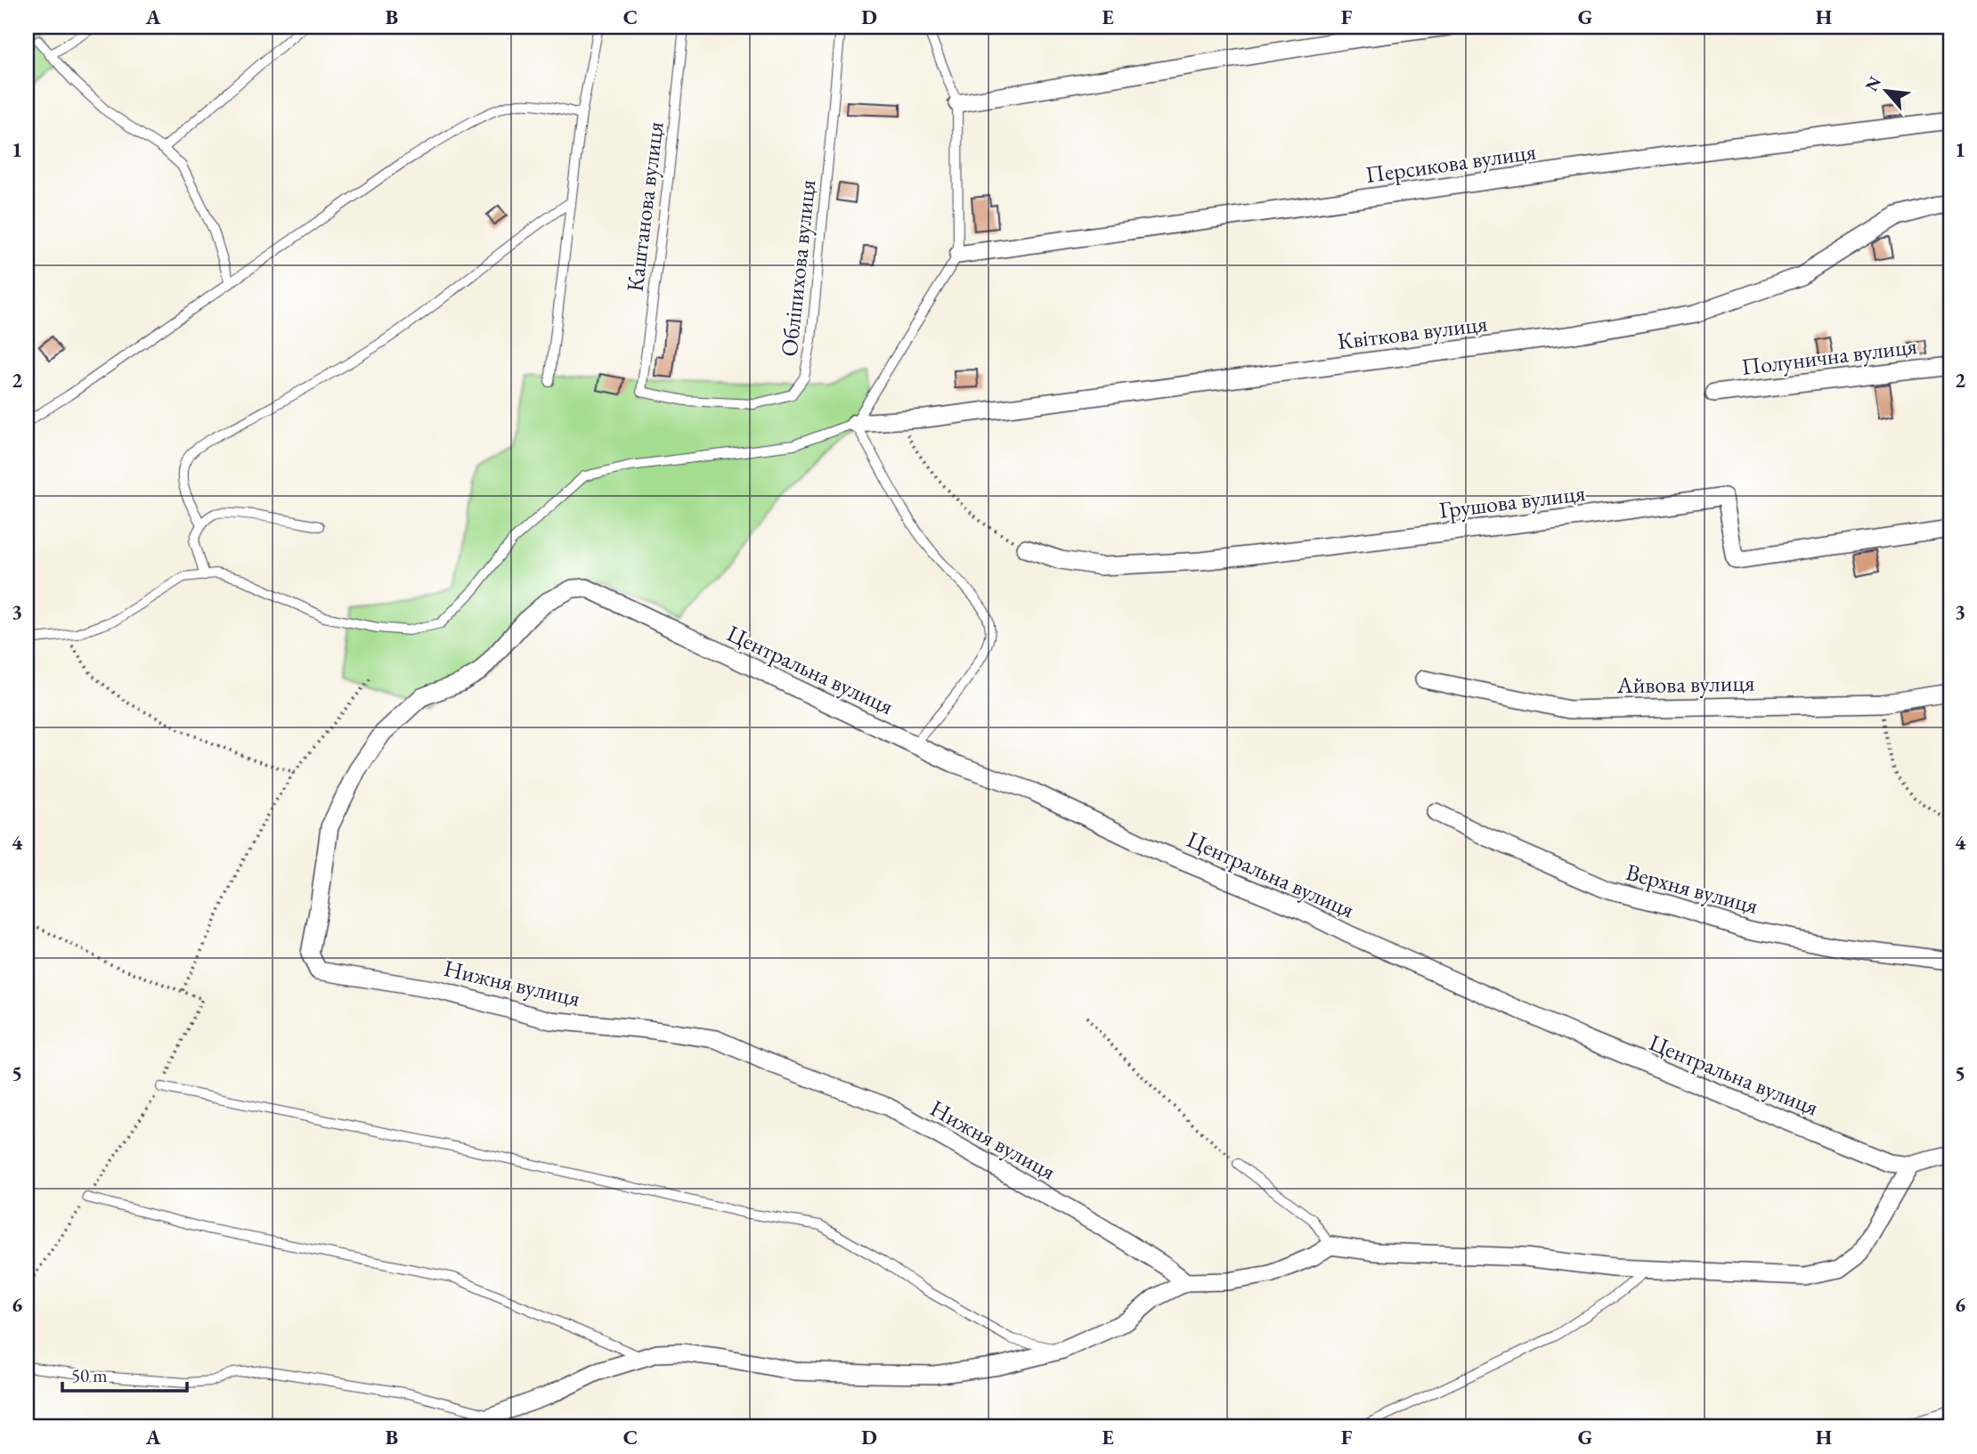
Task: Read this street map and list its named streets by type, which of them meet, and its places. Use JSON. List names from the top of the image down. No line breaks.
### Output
{"streets":{"street":["Персикова вулиця","Квіткова вулиця","Полунична вулиця","Грушова вулиця","Центральна вулиця","Айвова вулиця","Верхня вулиця","Нижня вулиця"],"lane":["Каштанова вулиця","Обліпихова вулиця"]},"crossings":[["Каштанова вулиця","Обліпихова вулиця"],["Центральна вулиця","Нижня вулиця"]],"scale_bar":"50 m","north":"top left","grid":{"columns":["A","B","C","D","E","F","G","H"],"rows":["1","2","3","4","5","6"]}}
